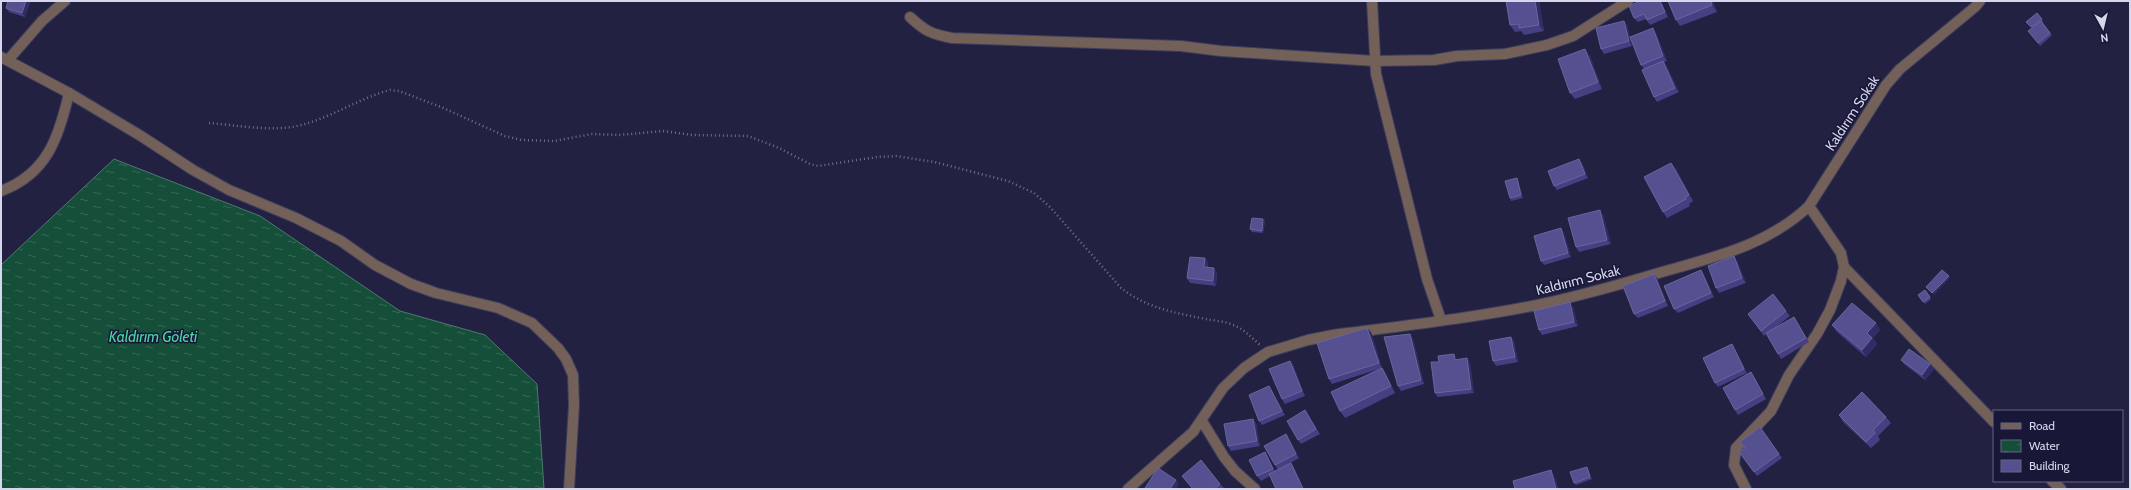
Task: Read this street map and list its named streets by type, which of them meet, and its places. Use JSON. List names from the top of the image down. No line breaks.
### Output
{"streets":{"street":["Kaldırım Sokak"]},"water":["Kaldırım Göleti"],"legend":["Road","Water","Building"],"north":"bottom"}
